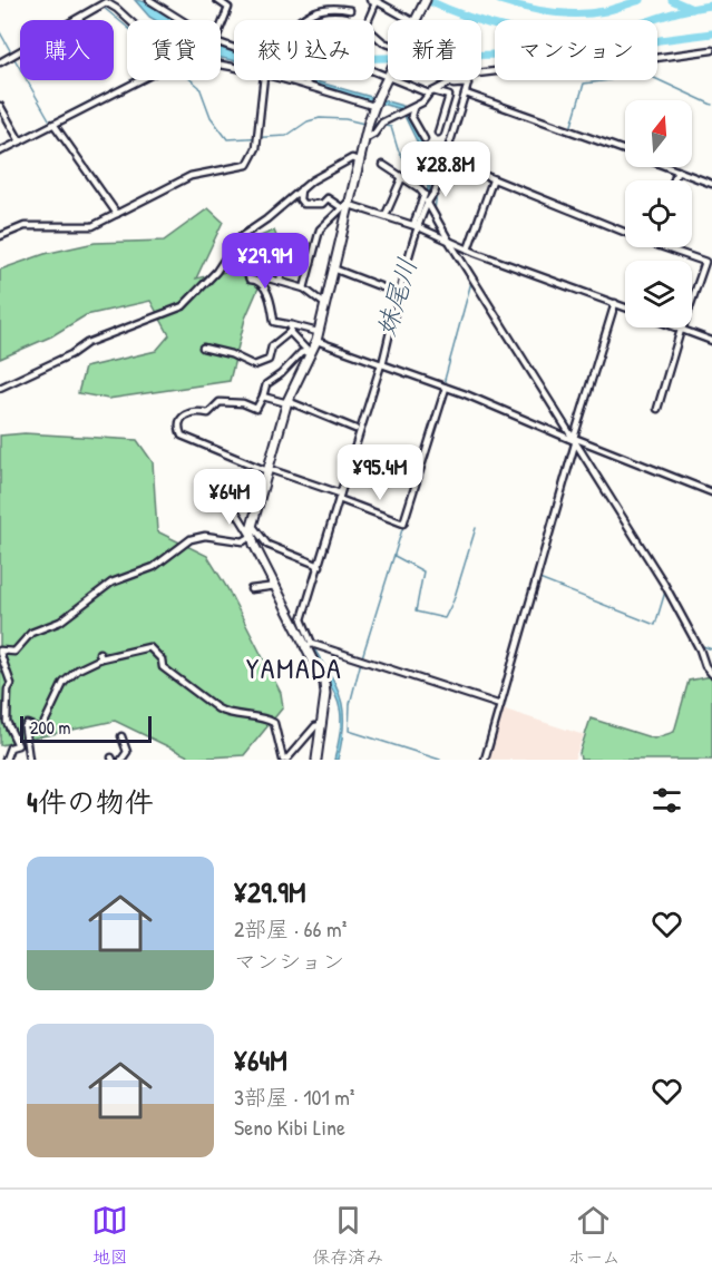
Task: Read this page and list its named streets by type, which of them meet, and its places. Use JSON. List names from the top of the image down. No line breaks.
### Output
{"districts":["YAMADA"],"water":["妹尾川"],"scale_bar":"200 m","north":"top","page":{"chip":["購入","賃貸","絞り込み","新着","マンション"],"price":["¥28.8M","¥29.9M","¥95.4M","¥64M"],"scale":"200 m","heading":"4件の物件","list":[{"name":"¥29.9M","note":"2部屋 · 66 m² · マンション"},{"name":"¥64M","note":"3部屋 · 101 m² · Seno Kibi Line"}],"tabs":["地図","保存済み","ホーム"]}}
